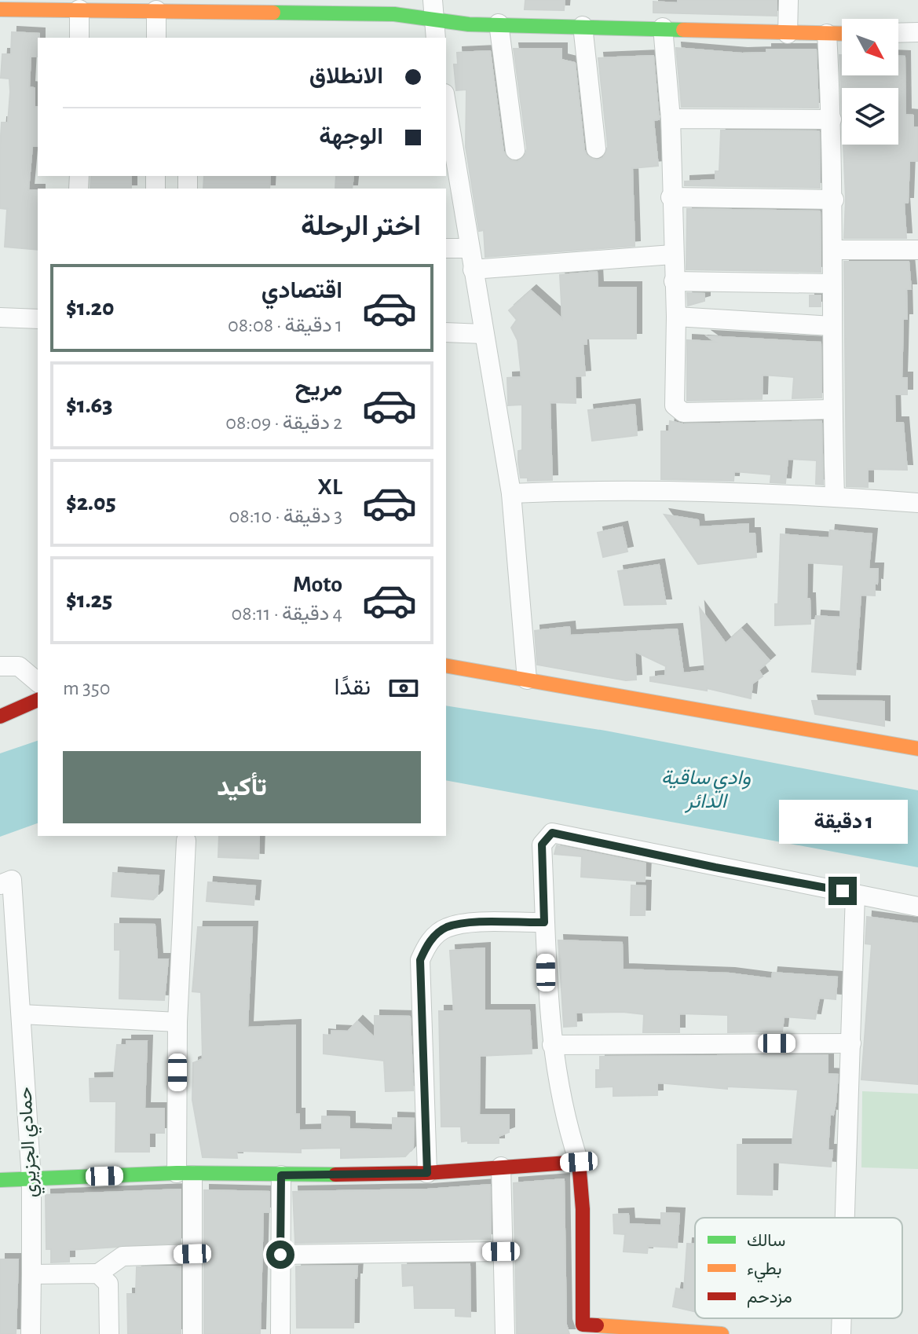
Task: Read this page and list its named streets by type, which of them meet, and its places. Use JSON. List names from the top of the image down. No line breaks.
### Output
{"streets":{"street":["حمادي الجزيري"]},"water":["وادي ساقية الدائر"],"legend":["سالك","بطيء","مزدحم"],"north":"bottom right","page":{"banner":["الانطلاق","الوجهة"],"heading":"اختر الرحلة","list":[{"name":"اقتصادي","note":"1 دقيقة · 08:08","value":"$1.20"},{"name":"مريح","note":"2 دقيقة · 08:09","value":"$1.63"},{"name":"XL","note":"3 دقيقة · 08:10","value":"$2.05"},{"name":"Moto","note":"4 دقيقة · 08:11","value":"$1.25"}],"pay":["نقدًا","350 m"],"buttons":"تأكيد","bubble":"1 دقيقة"}}
